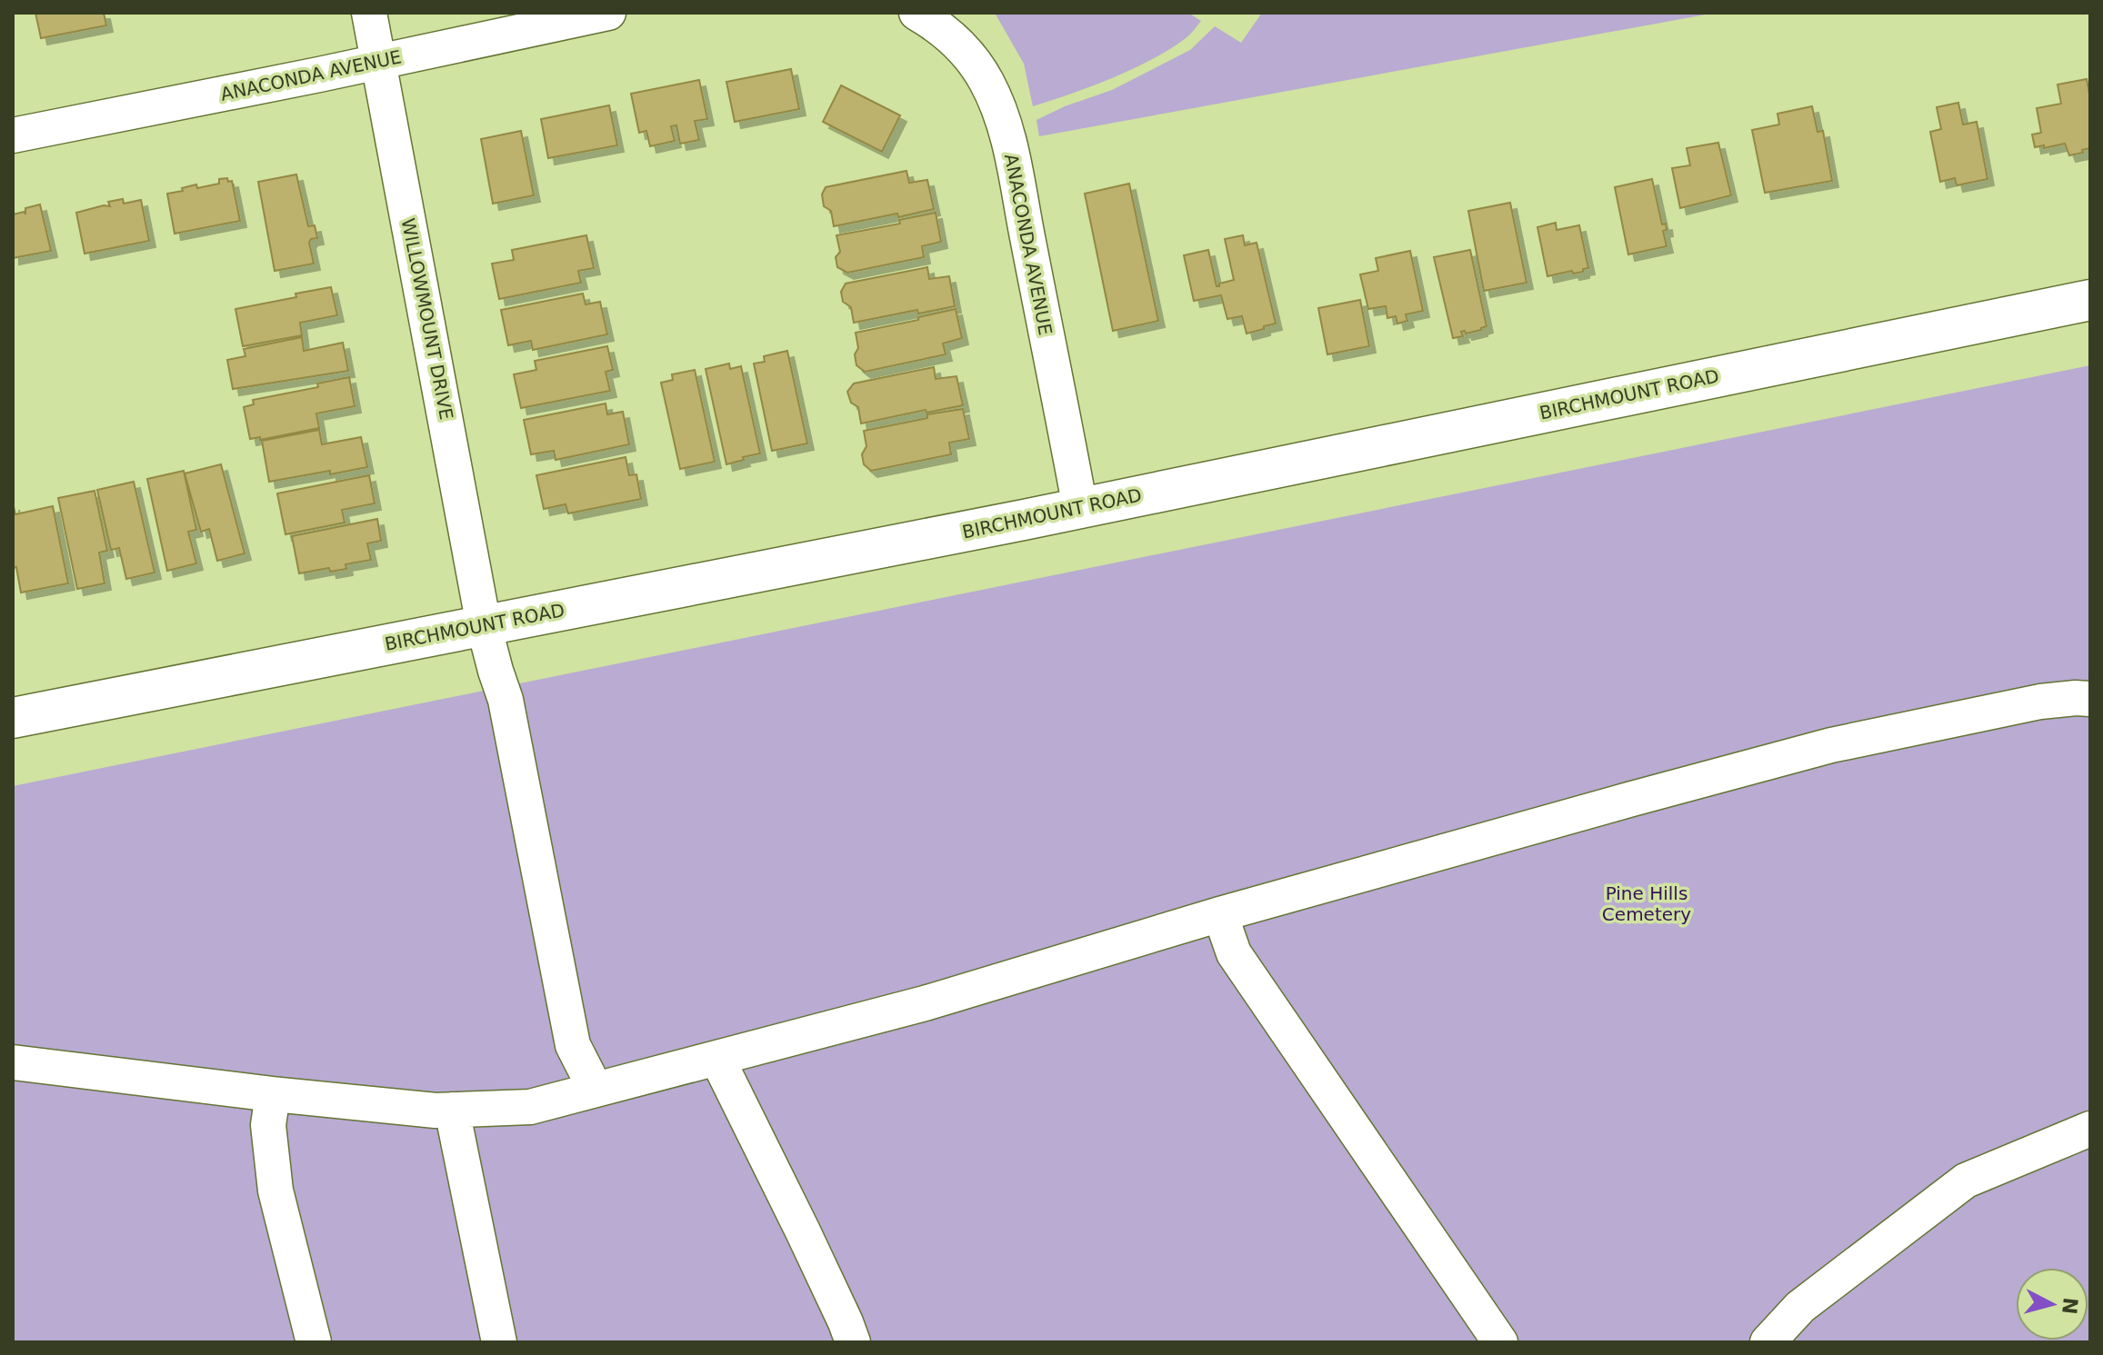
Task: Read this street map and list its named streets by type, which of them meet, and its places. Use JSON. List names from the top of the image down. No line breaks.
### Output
{"streets":{"main road":["BIRCHMOUNT ROAD"],"street":["ANACONDA AVENUE","WILLOWMOUNT DRIVE"]},"crossings":[["ANACONDA AVENUE","WILLOWMOUNT DRIVE"],["ANACONDA AVENUE","BIRCHMOUNT ROAD"],["WILLOWMOUNT DRIVE","BIRCHMOUNT ROAD"]],"parks":["Pine Hills Cemetery"],"north":"right"}
